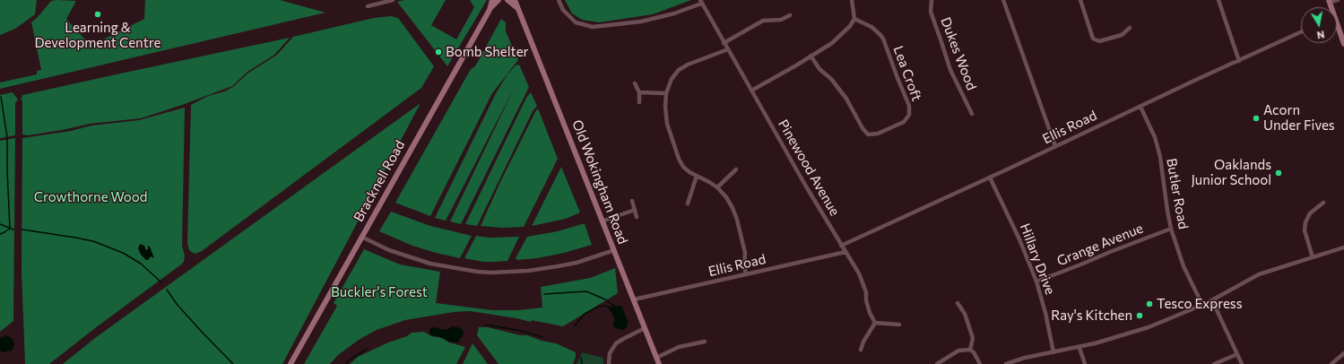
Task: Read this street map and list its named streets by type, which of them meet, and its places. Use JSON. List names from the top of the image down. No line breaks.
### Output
{"streets":{"street":["Dukes Wood","Lea Croft","Ellis Road","Pinewood Avenue","Bracknell Road","Old Wokingham Road","Butler Road","Grange Avenue","Hillary Drive"]},"crossings":[["Ellis Road","Pinewood Avenue"],["Ellis Road","Old Wokingham Road"],["Ellis Road","Butler Road"],["Ellis Road","Hillary Drive"],["Butler Road","Grange Avenue"],["Grange Avenue","Hillary Drive"]],"parks":["Crowthorne Wood","Buckler's Forest"],"places":["Learning & Development Centre","Bomb Shelter","Acorn Under Fives","Oaklands Junior School","Tesco Express","Ray's Kitchen"],"north":"bottom"}
